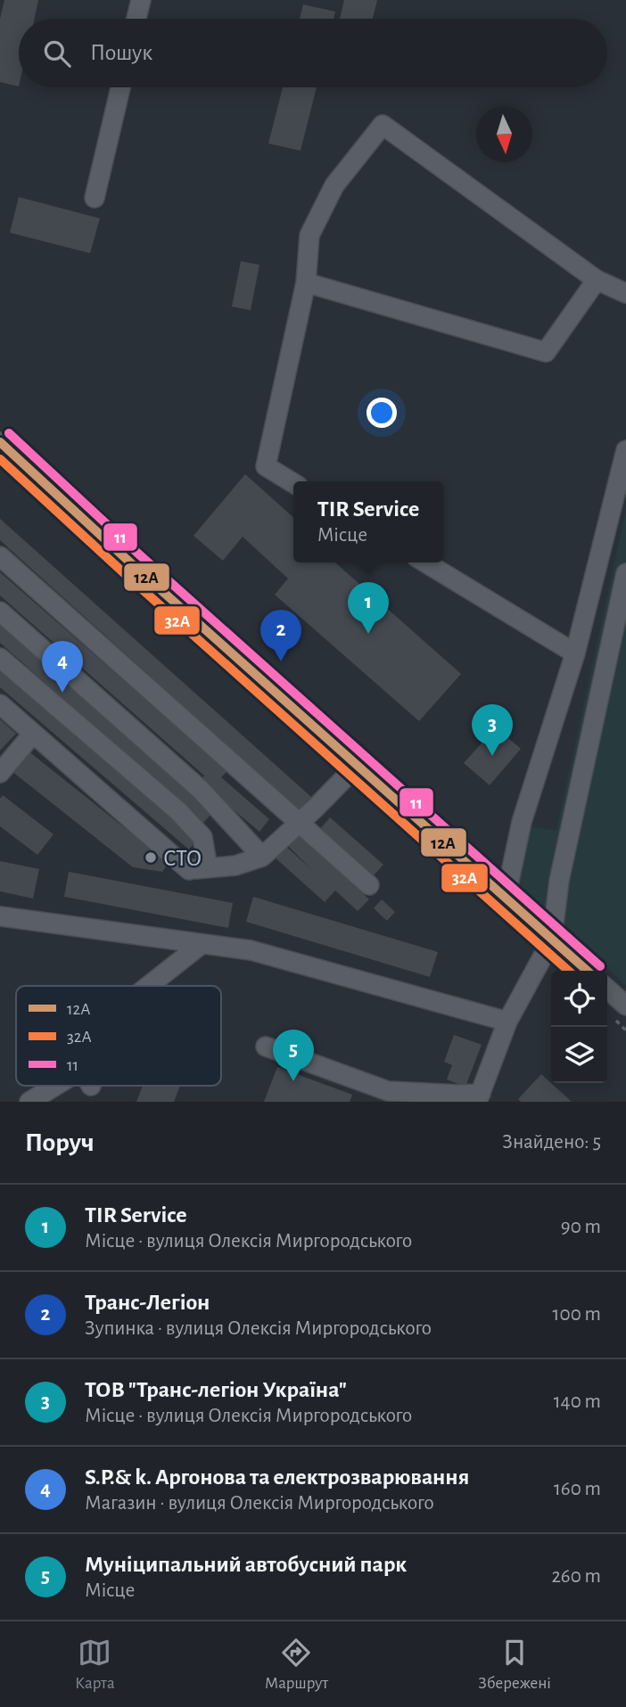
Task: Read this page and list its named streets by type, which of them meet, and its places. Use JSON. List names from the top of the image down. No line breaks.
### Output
{"places":["СТО"],"lines":["transit line 11","transit line 12А","transit line 32А"],"legend":["12А","32А","11"],"north":"bottom","page":{"search":"Пошук","popup":["TIR Service","Місце"],"pins":["1","2","4","3","5"],"heading":["Поруч","Знайдено: 5"],"list":[{"mark":"1","name":"TIR Service","note":"Місце · вулиця Олексія Миргородського","value":"90 m"},{"mark":"2","name":"Транс-Легіон","note":"Зупинка · вулиця Олексія Миргородського","value":"100 m"},{"mark":"3","name":"ТОВ \"Транс-легіон Україна\"","note":"Місце · вулиця Олексія Миргородського","value":"140 m"},{"mark":"4","name":"S.P.& k. Аргонова та електрозварювання","note":"Магазин · вулиця Олексія Миргородського","value":"160 m"},{"mark":"5","name":"Муніципальний автобусний парк","note":"Місце","value":"260 m"}],"nav":["Карта","Маршрут","Збережені"]}}
